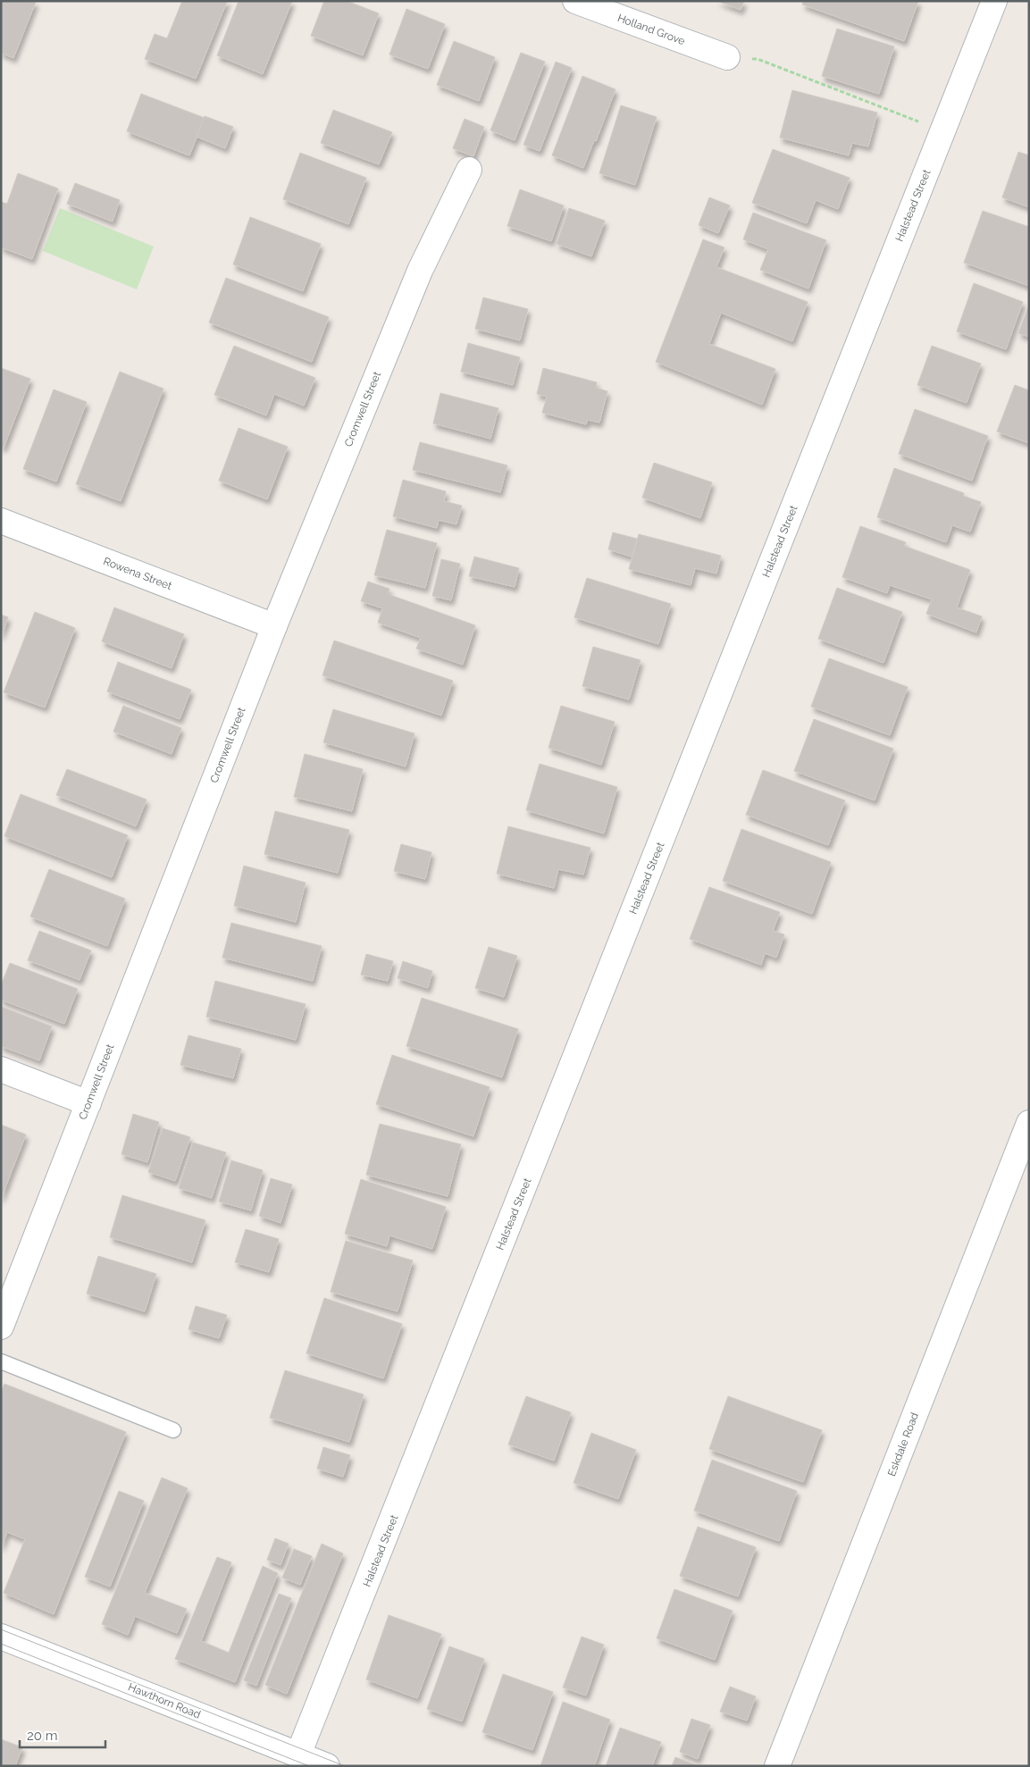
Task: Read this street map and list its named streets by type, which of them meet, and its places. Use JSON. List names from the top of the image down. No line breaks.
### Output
{"streets":{"street":["Holland Grove","Halstead Street","Cromwell Street","Rowena Street","Eskdale Road","Hawthorn Road"]},"crossings":[["Halstead Street","Hawthorn Road"],["Cromwell Street","Rowena Street"]],"scale_bar":"20 m"}
